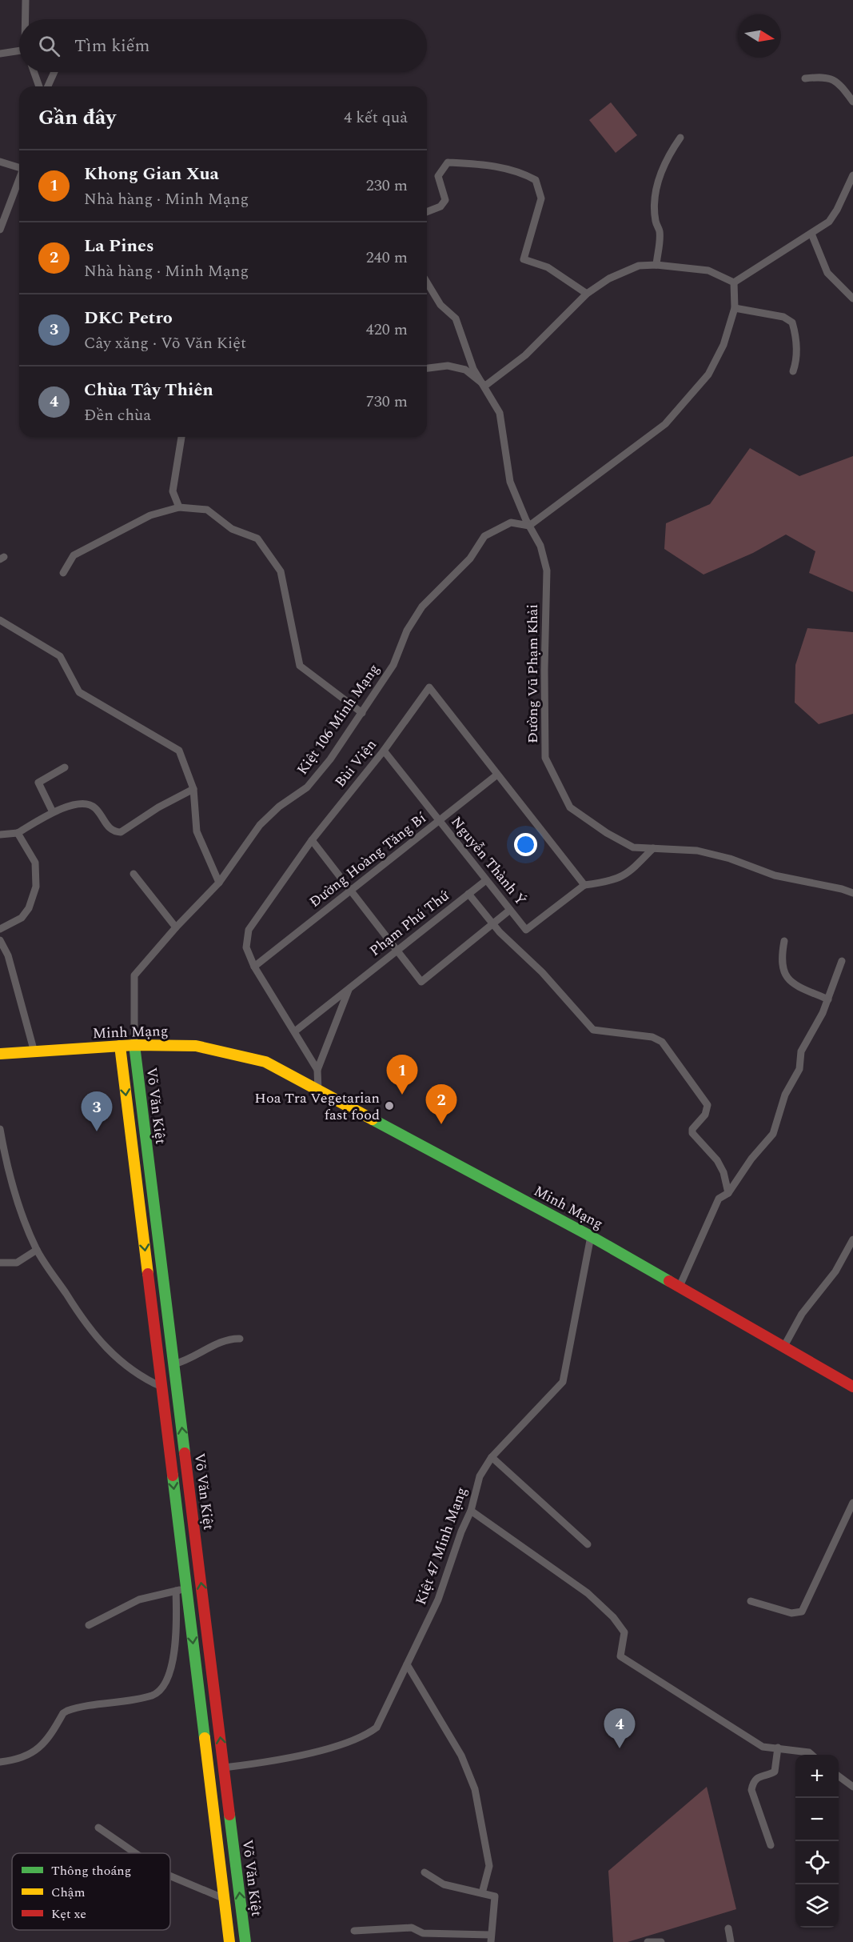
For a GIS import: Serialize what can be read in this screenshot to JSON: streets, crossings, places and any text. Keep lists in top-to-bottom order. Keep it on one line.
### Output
{"streets":{"main road":["Minh Mạng","Võ Văn Kiệt"],"street":["Đường Vũ Phạm Khải","Kiệt 106 Minh Mạng","Bùi Viện","Đường Hoàng Tăng Bí","Nguyễn Thành Ý","Phạm Phú Thứ","Kiệt 47 Minh Mạng"]},"crossings":[["Đường Vũ Phạm Khải","Kiệt 106 Minh Mạng"],["Kiệt 106 Minh Mạng","Minh Mạng"],["Kiệt 106 Minh Mạng","Võ Văn Kiệt"],["Bùi Viện","Đường Hoàng Tăng Bí"],["Bùi Viện","Nguyễn Thành Ý"],["Bùi Viện","Phạm Phú Thứ"],["Đường Hoàng Tăng Bí","Nguyễn Thành Ý"],["Nguyễn Thành Ý","Phạm Phú Thứ"],["Minh Mạng","Võ Văn Kiệt"],["Minh Mạng","Kiệt 47 Minh Mạng"],["Võ Văn Kiệt","Kiệt 47 Minh Mạng"]],"places":["Hoa Tra Vegetarian fast food"],"legend":["Thông thoáng","Chậm","Kẹt xe"],"north":"right","page":{"search":"Tìm kiếm","heading":["Gần đây","4 kết quả"],"list":[{"mark":"1","name":"Khong Gian Xua","note":"Nhà hàng · Minh Mạng","value":"230 m"},{"mark":"2","name":"La Pines","note":"Nhà hàng · Minh Mạng","value":"240 m"},{"mark":"3","name":"DKC Petro","note":"Cây xăng · Võ Văn Kiệt","value":"420 m"},{"mark":"4","name":"Chùa Tây Thiên","note":"Đền chùa","value":"730 m"}],"pins":["1","2","3","4"],"map_buttons":["+","−"]}}
